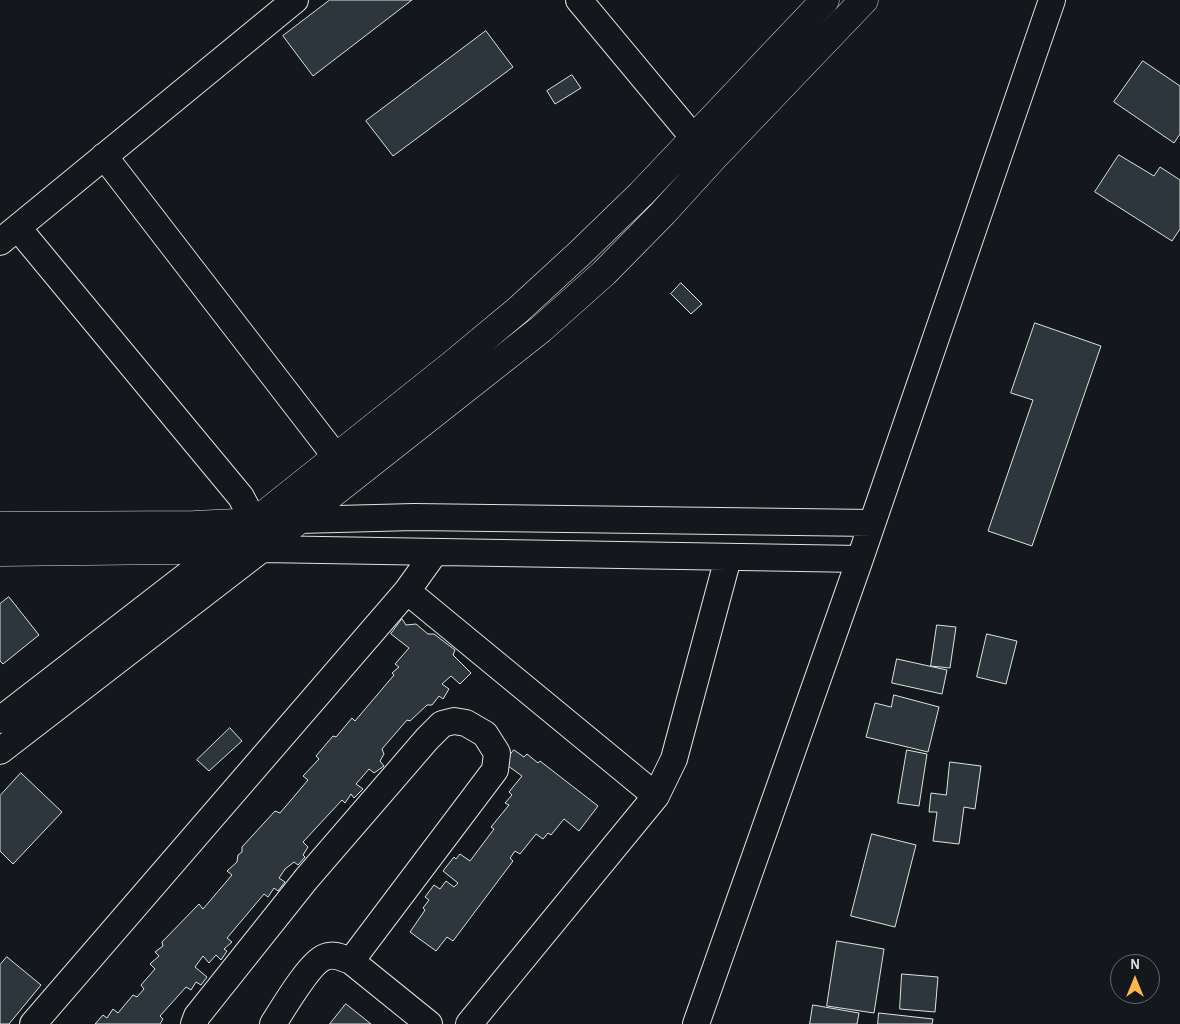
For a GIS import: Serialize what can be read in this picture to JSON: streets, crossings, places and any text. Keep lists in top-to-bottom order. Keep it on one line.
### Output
{"north":"top"}
